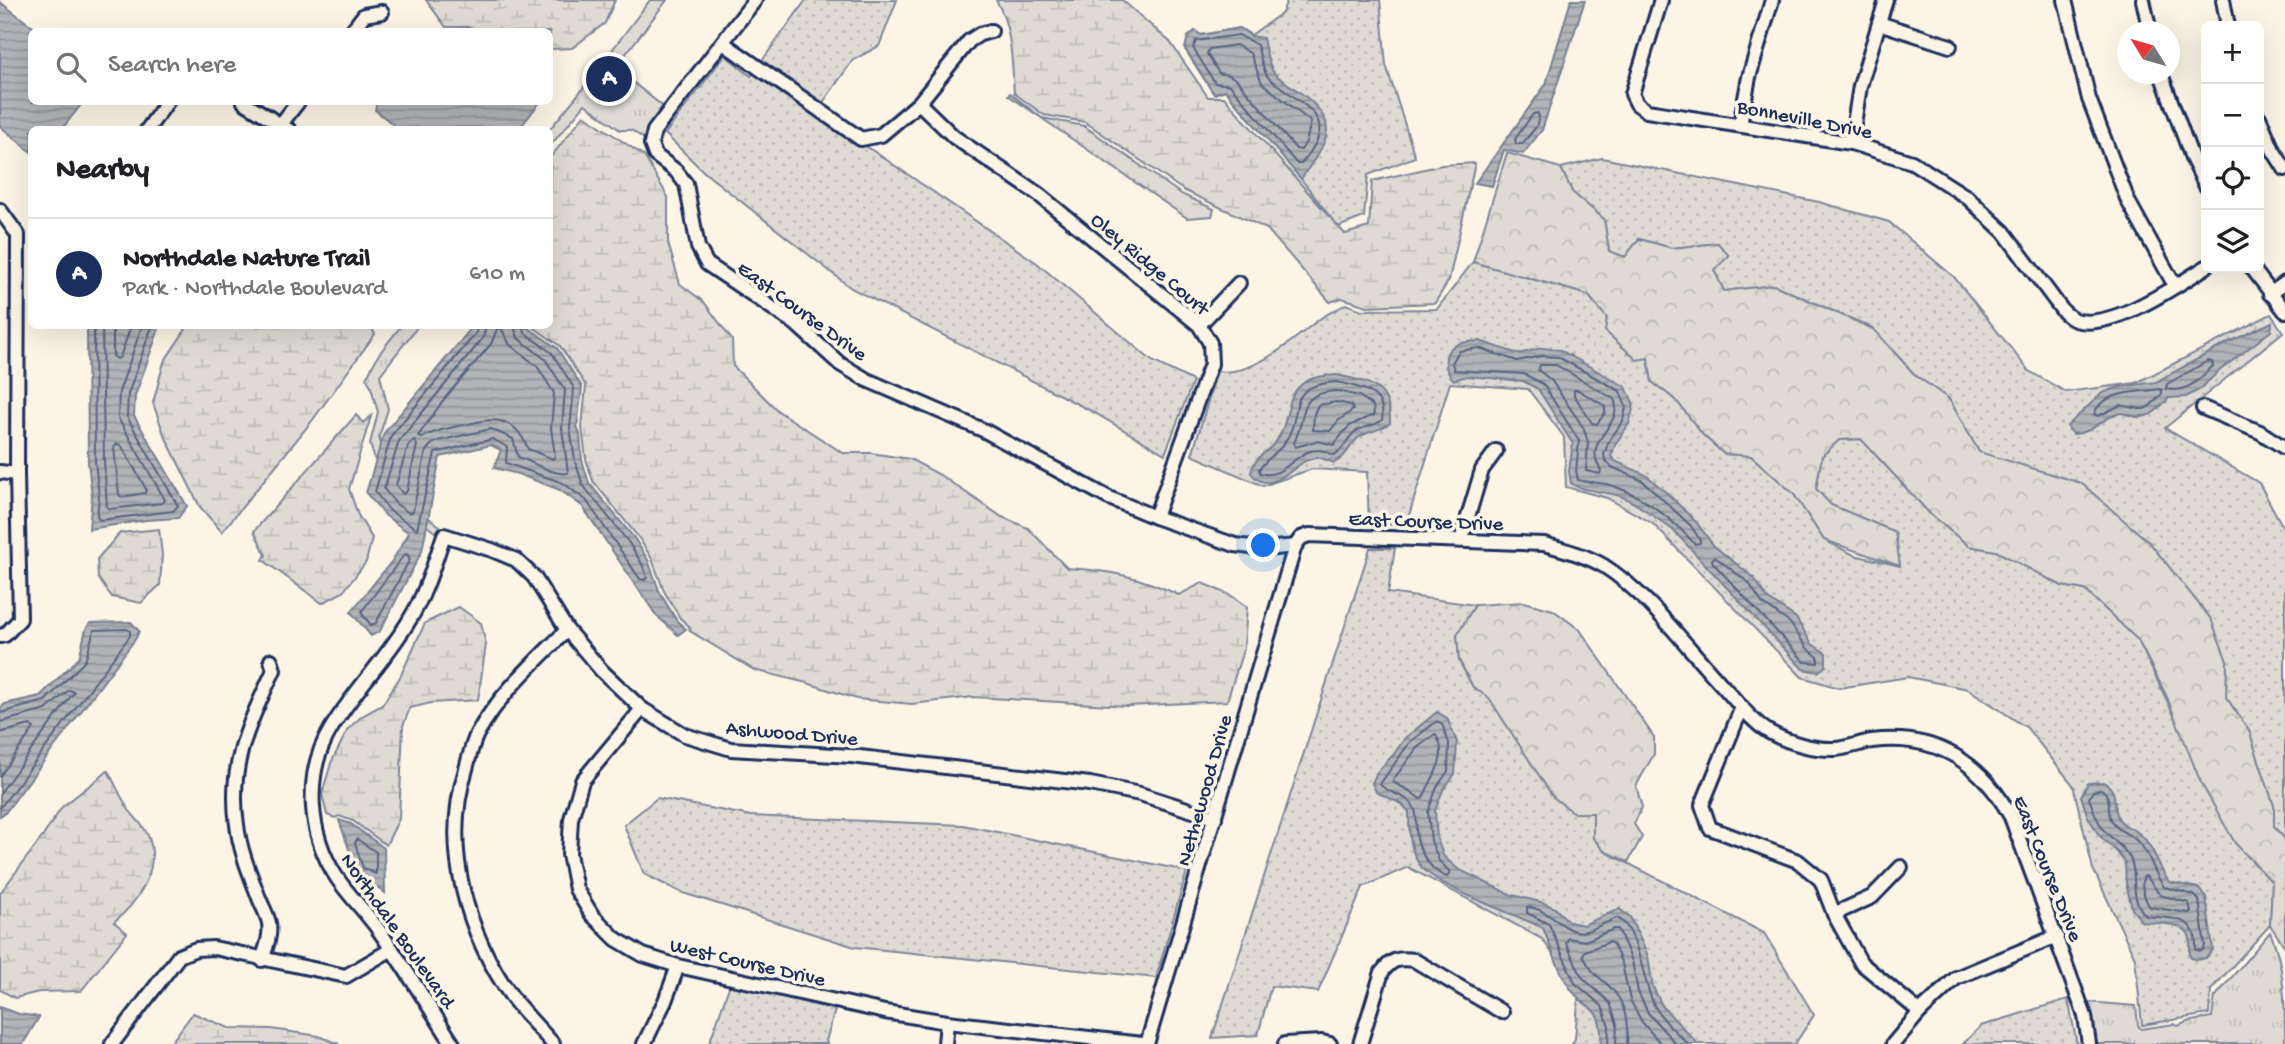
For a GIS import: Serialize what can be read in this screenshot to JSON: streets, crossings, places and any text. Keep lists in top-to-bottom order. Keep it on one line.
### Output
{"streets":{"street":["Bonneville Drive","Oley Ridge Court","East Course Drive","Ashwood Drive","Nethewood Drive","Northdale Boulevard","West Course Drive"]},"crossings":[["Oley Ridge Court","East Course Drive"],["East Course Drive","Nethewood Drive"],["Ashwood Drive","Nethewood Drive"],["Ashwood Drive","Northdale Boulevard"],["Ashwood Drive","West Course Drive"]],"north":"top left","page":{"map_buttons":["+","−"],"search":"Search here","pins":"A","heading":"Nearby","list":[{"mark":"A","name":"Northdale Nature Trail","note":"Park · Northdale Boulevard","value":"610 m"}]}}
